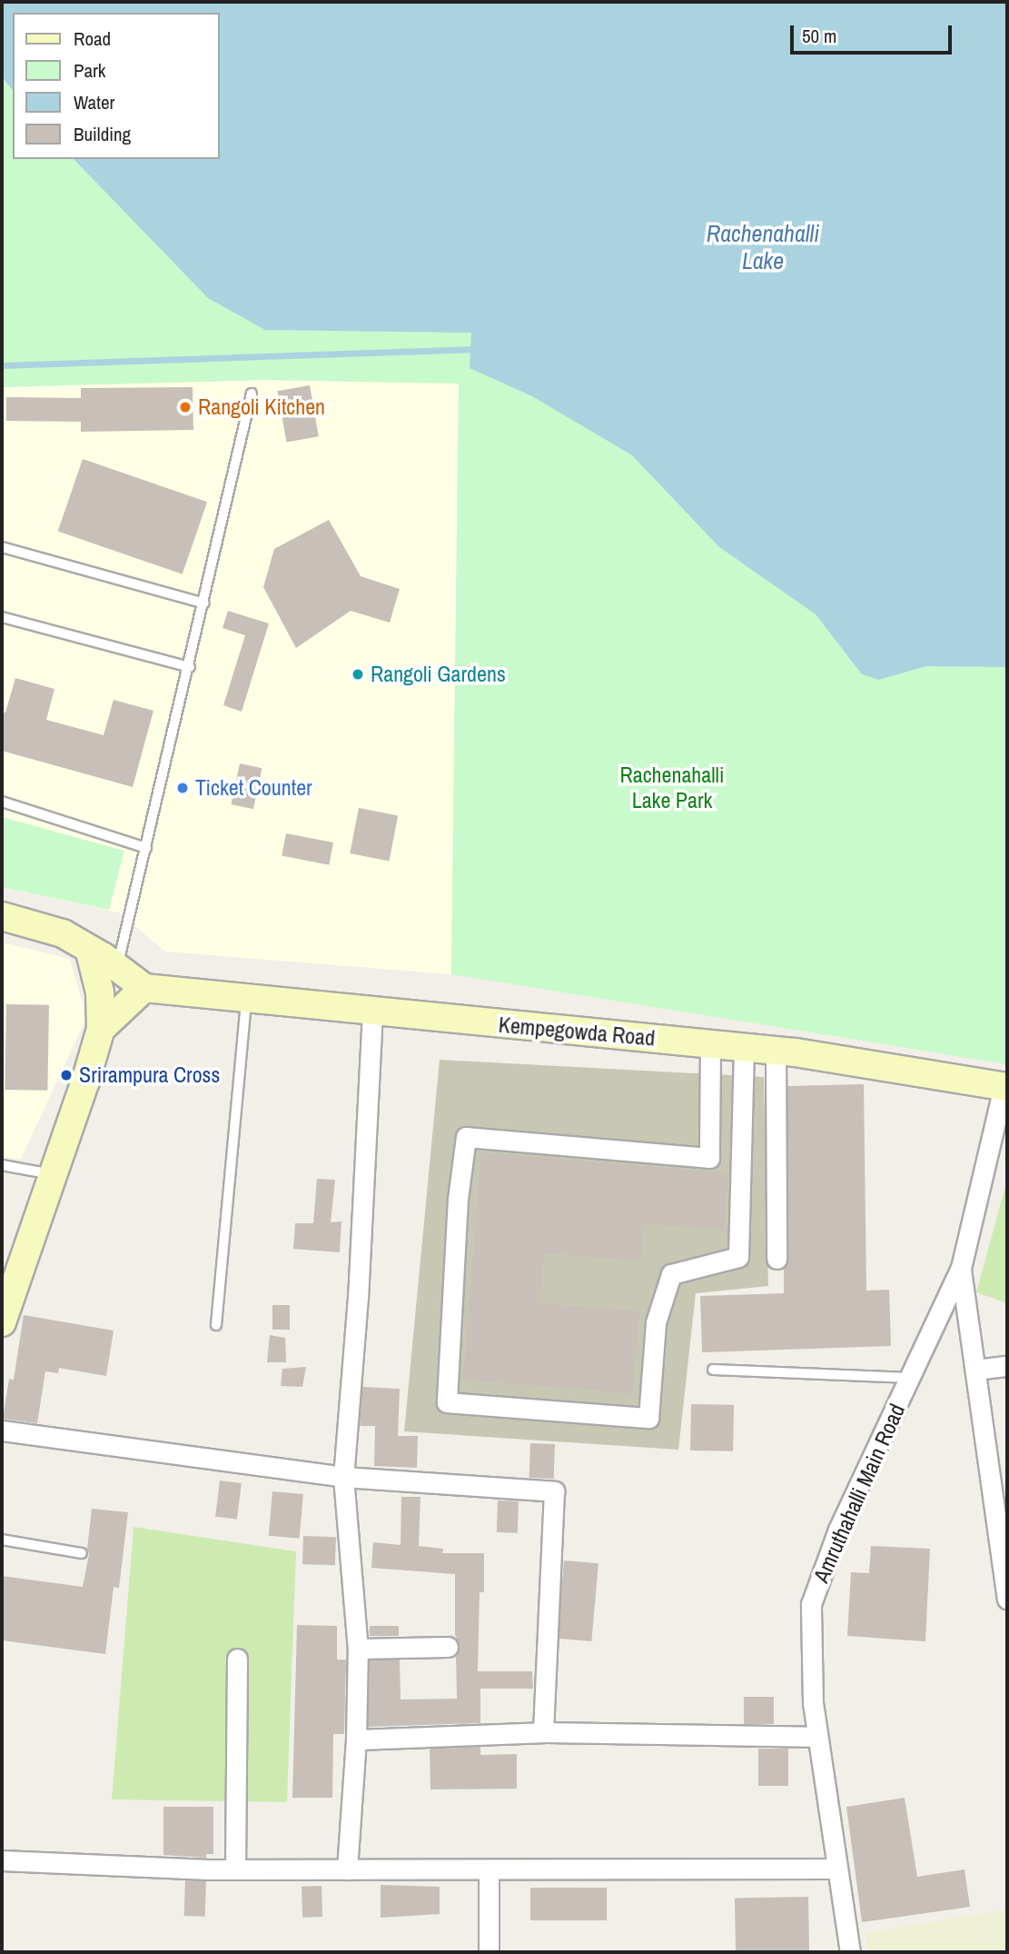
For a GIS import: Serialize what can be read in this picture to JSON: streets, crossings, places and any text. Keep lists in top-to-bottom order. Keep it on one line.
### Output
{"streets":{"street":["Kempegowda Road","Amruthahalli Main Road"]},"crossings":[["Kempegowda Road","Amruthahalli Main Road"]],"water":["Rachenahalli Lake"],"parks":["Rachenahalli Lake Park"],"places":["Rangoli Kitchen","Rangoli Gardens","Ticket Counter","Srirampura Cross"],"legend":["Road","Park","Water","Building"],"scale_bar":"50 m"}
